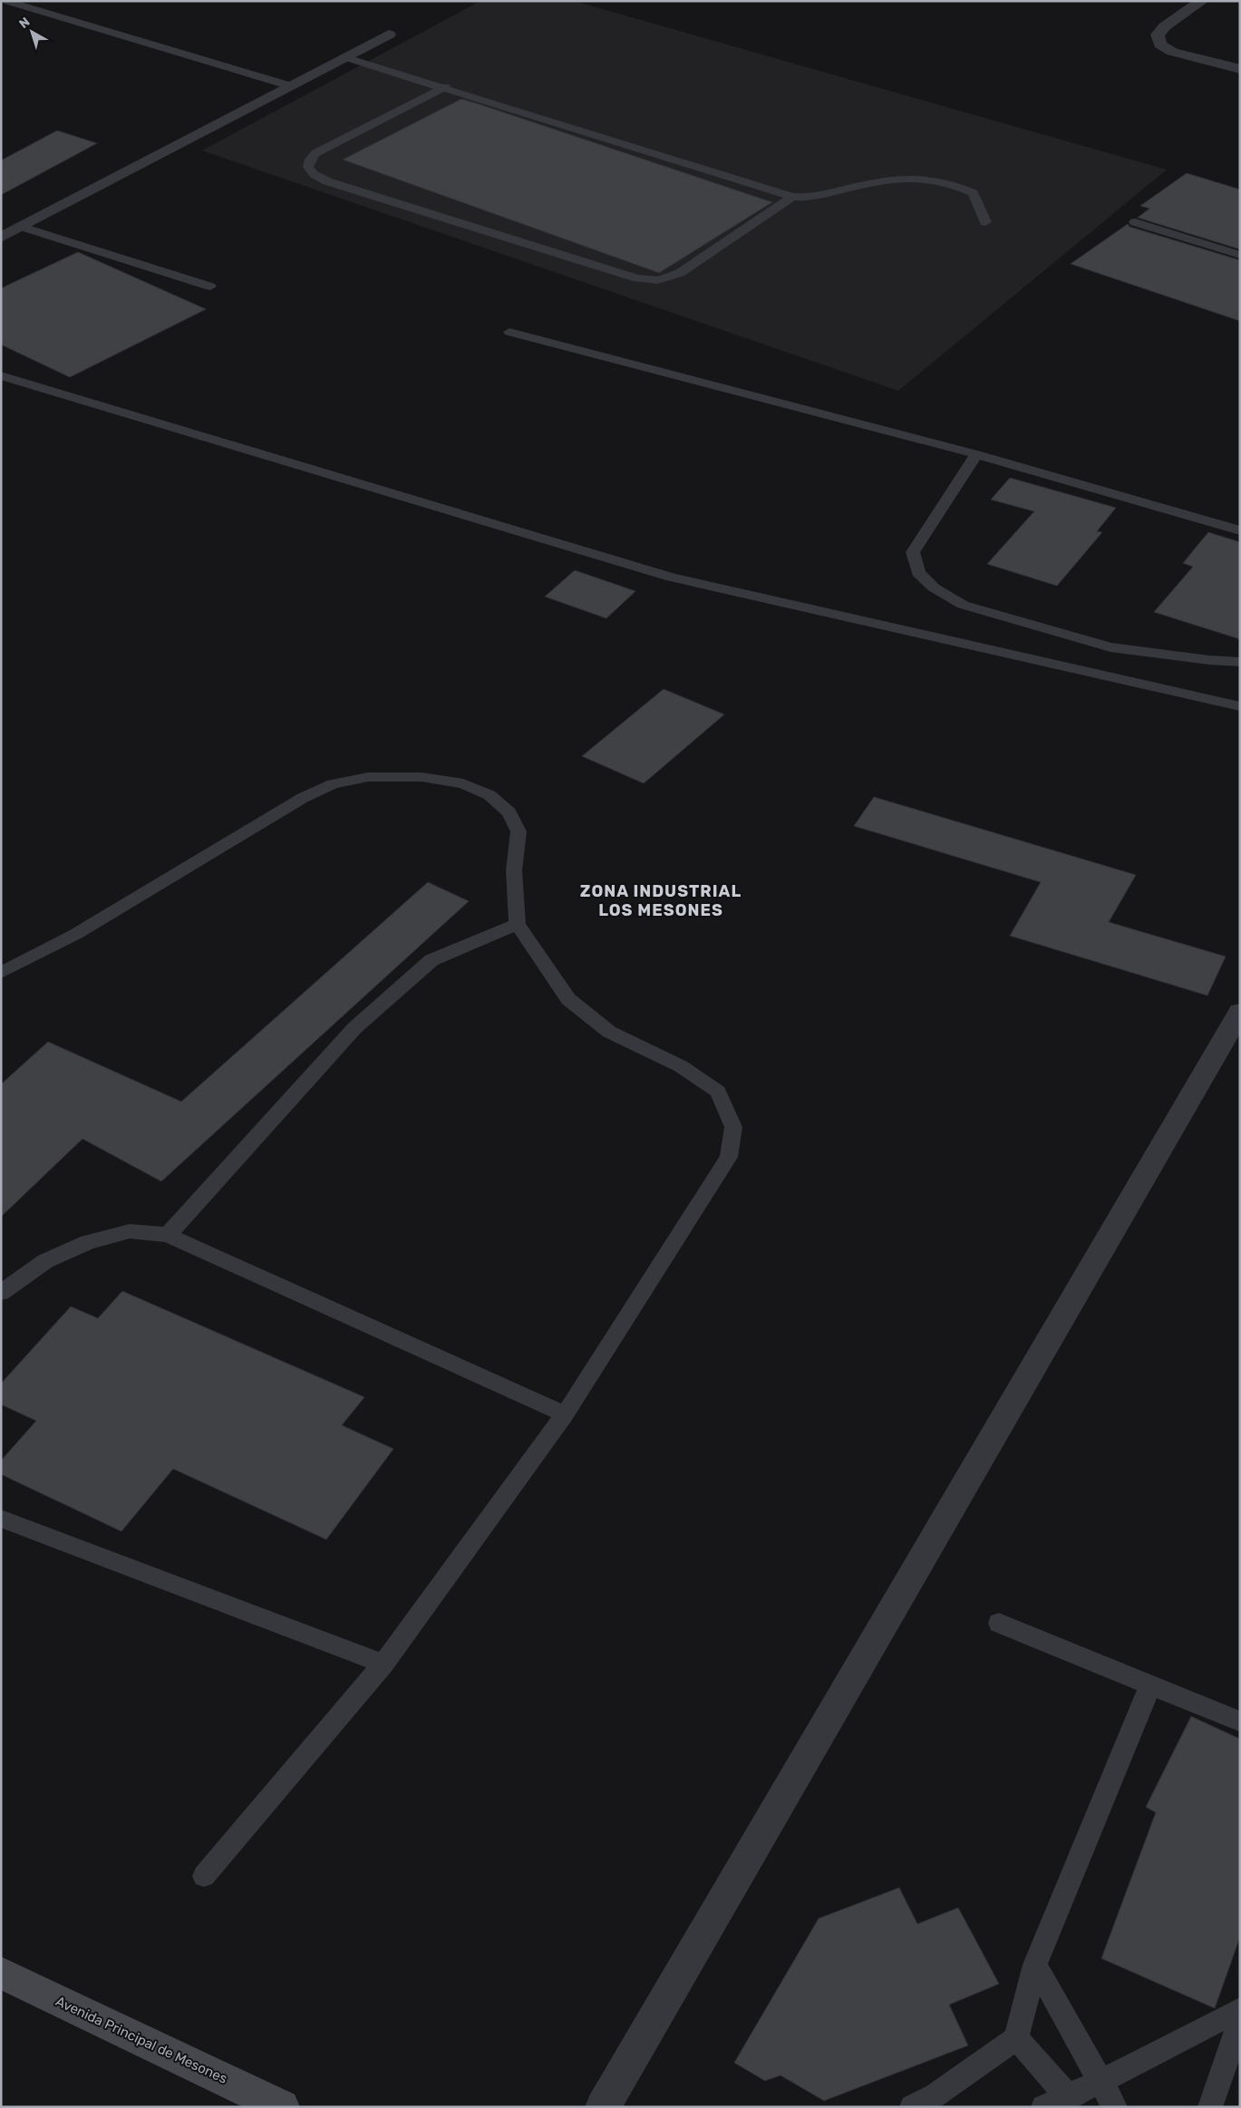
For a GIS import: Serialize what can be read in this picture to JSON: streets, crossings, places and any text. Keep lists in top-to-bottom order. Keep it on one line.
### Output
{"streets":{"street":["Avenida Principal de Mesones"]},"districts":["ZONA INDUSTRIAL LOS MESONES"],"north":"top left"}
